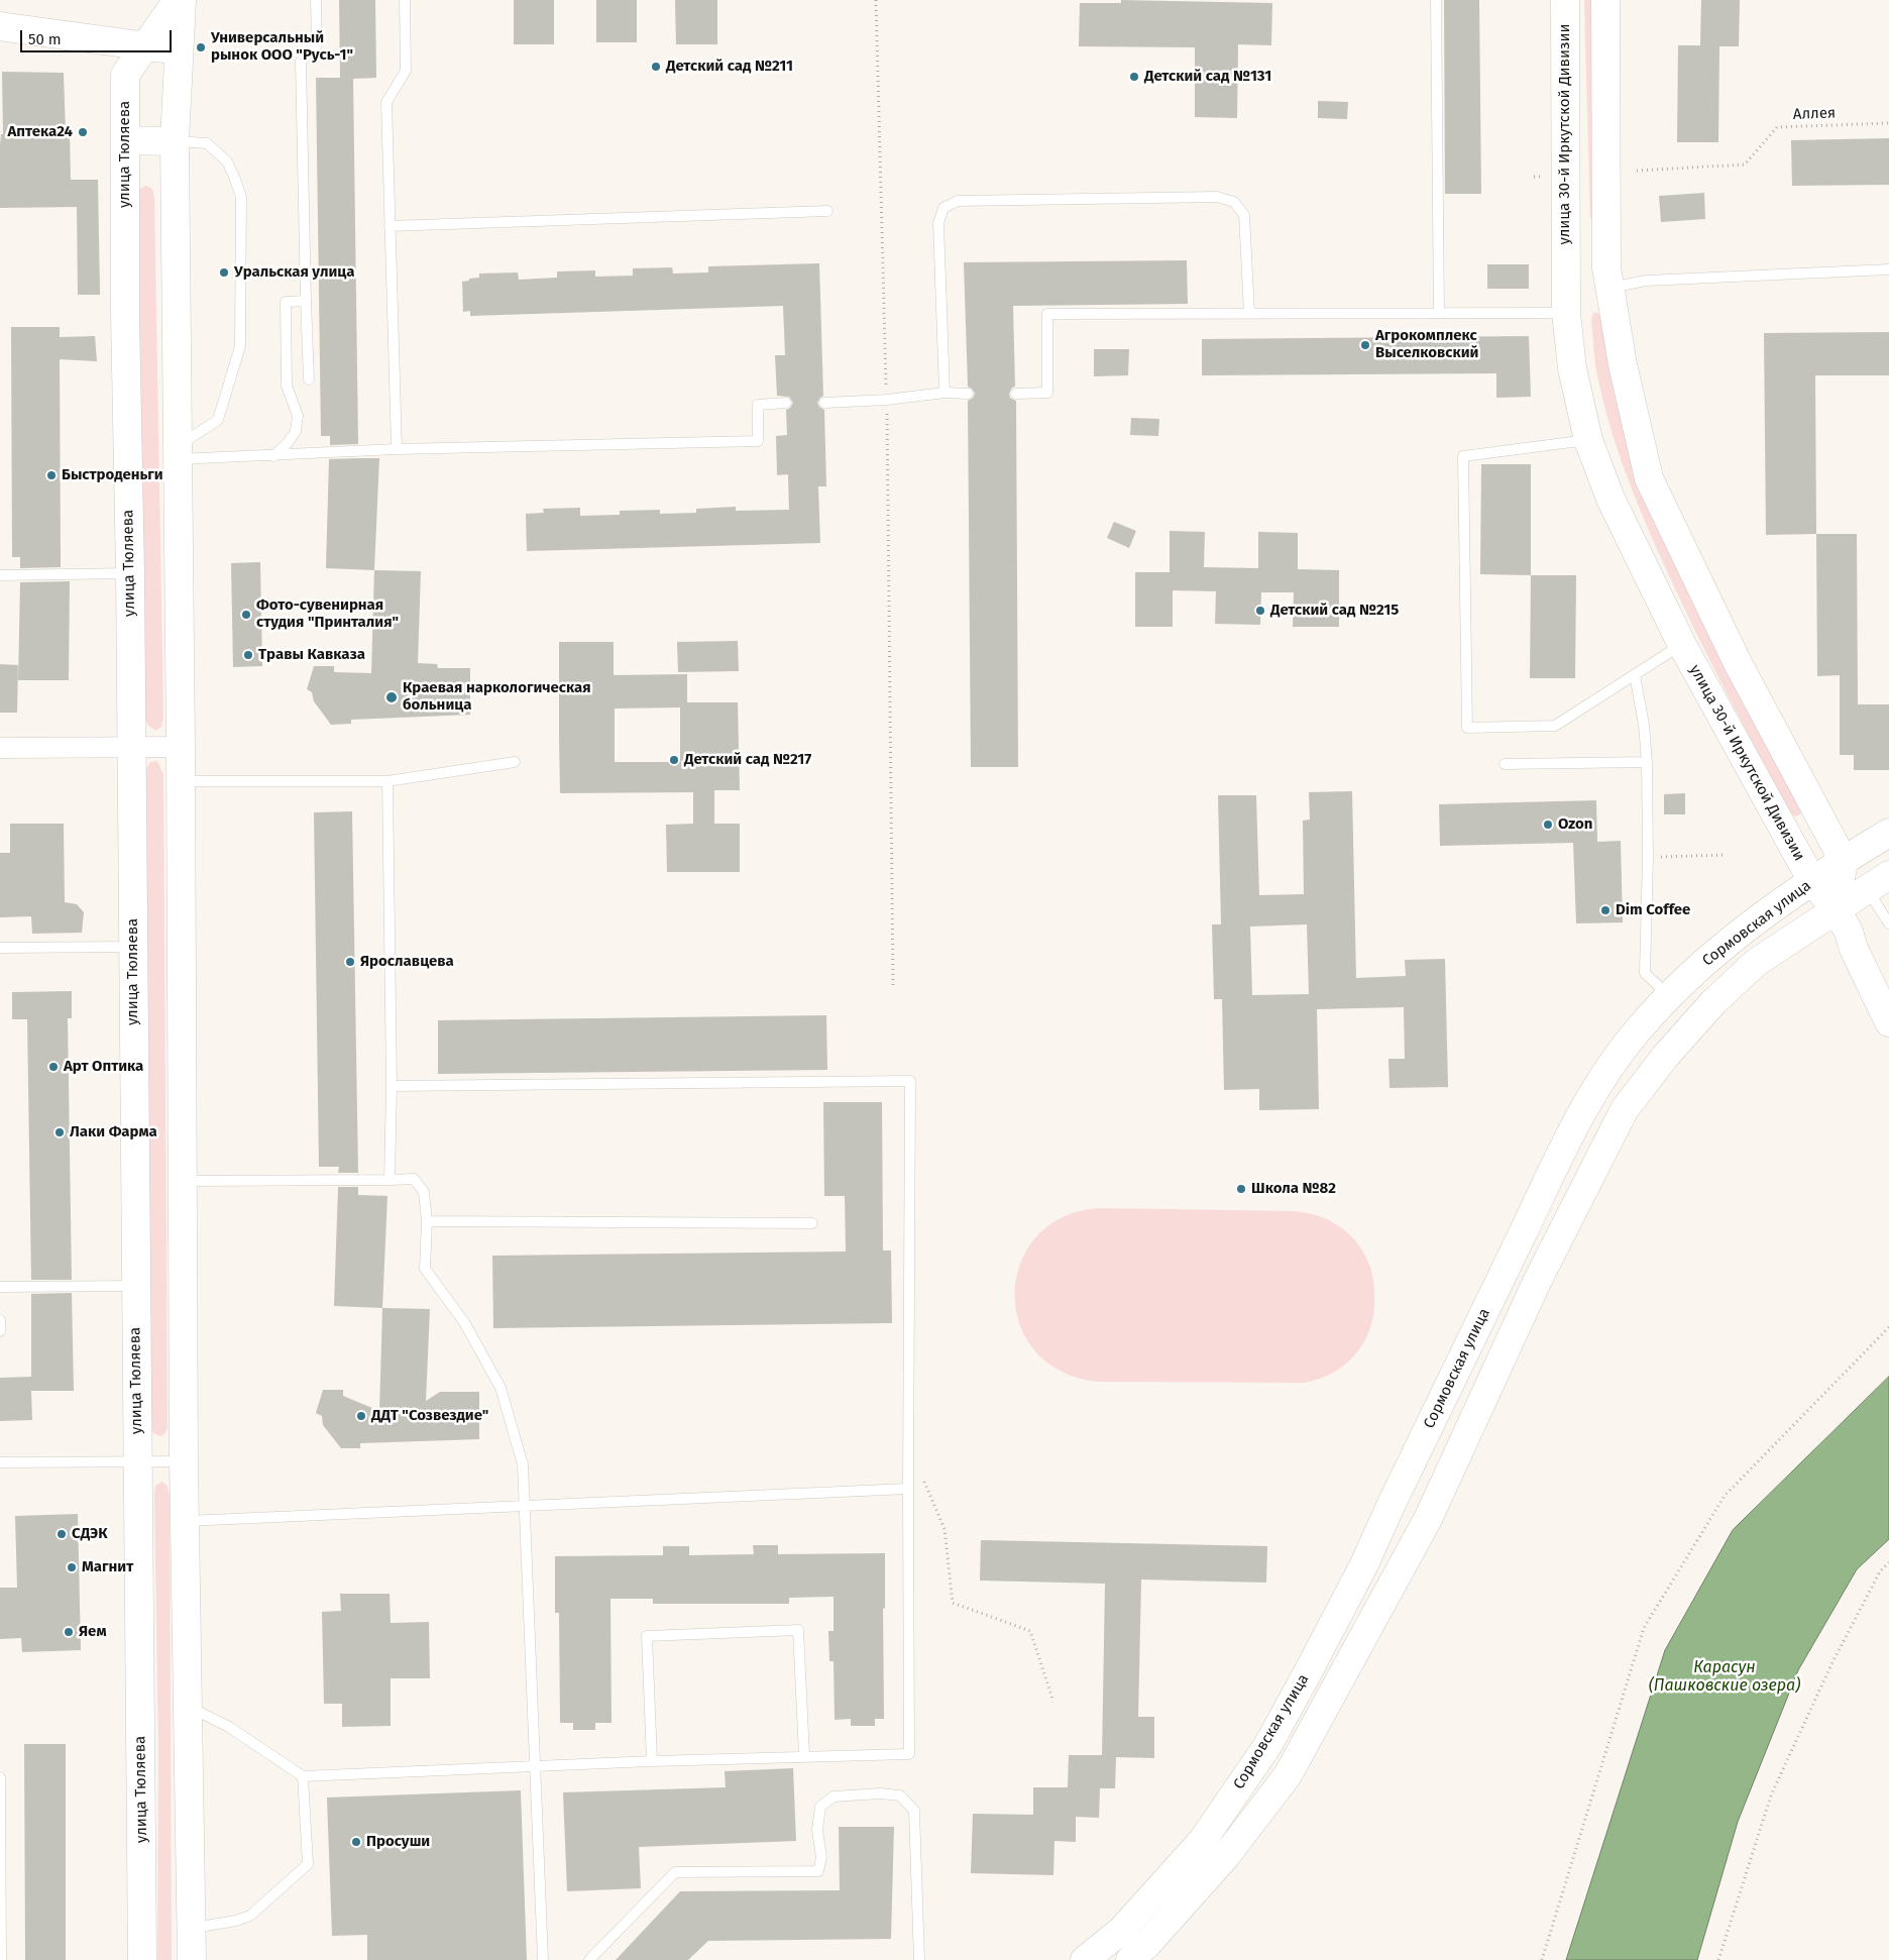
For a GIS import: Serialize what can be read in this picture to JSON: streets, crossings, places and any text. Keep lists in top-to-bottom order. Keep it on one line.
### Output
{"streets":{"main road":["улица 30-й Иркутской Дивизии","улица Тюляева","Сормовская улица"],"path":["Аллея"]},"crossings":[["улица 30-й Иркутской Дивизии","Сормовская улица"]],"water":["Карасун (Пашковские озера)"],"places":["Универсальный рынок ООО \"Русь-1\"","Детский сад №211","Детский сад №131","Аптека24","Уральская улица","Агрокомплекс Выселковский","Быстроденьги","Детский сад №215","Фото-сувенирная студия \"Принталия\"","Травы Кавказа","Краевая наркологическая больница","Детский сад №217","Ozon","Dim Coffee","Ярославцева","Арт Оптика","Лаки Фарма","Школа №82","ДДТ \"Созвездие\"","СДЭК","Магнит","Яем","Просуши"],"scale_bar":"50 m"}
